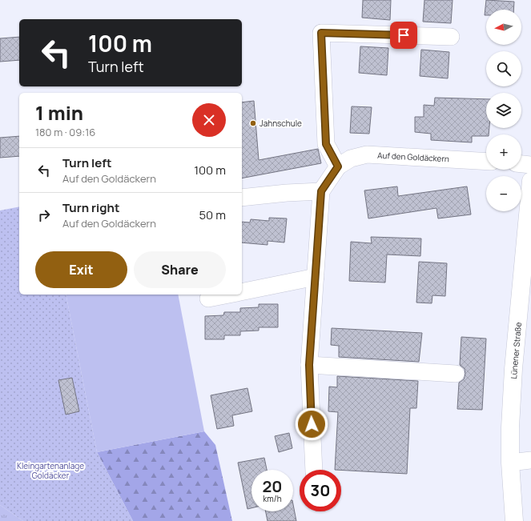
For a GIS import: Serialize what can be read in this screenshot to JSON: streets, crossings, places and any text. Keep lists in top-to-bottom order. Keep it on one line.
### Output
{"streets":{"main road":["Lünener Straße"],"street":["Auf den Goldäckern"]},"parks":["Kleingartenanlage Goldäcker"],"places":["Jahnschule"],"north":"left","page":{"map_buttons":["+","−"],"turn":["100 m","Turn left"],"heading":["1 min","180 m · 09:16"],"list":[{"name":"Turn left","note":"Auf den Goldäckern","value":"100 m"},{"name":"Turn right","note":"Auf den Goldäckern","value":"50 m"}],"buttons":["Exit","Share"],"speed":"20 km/h","limit":"30"}}
